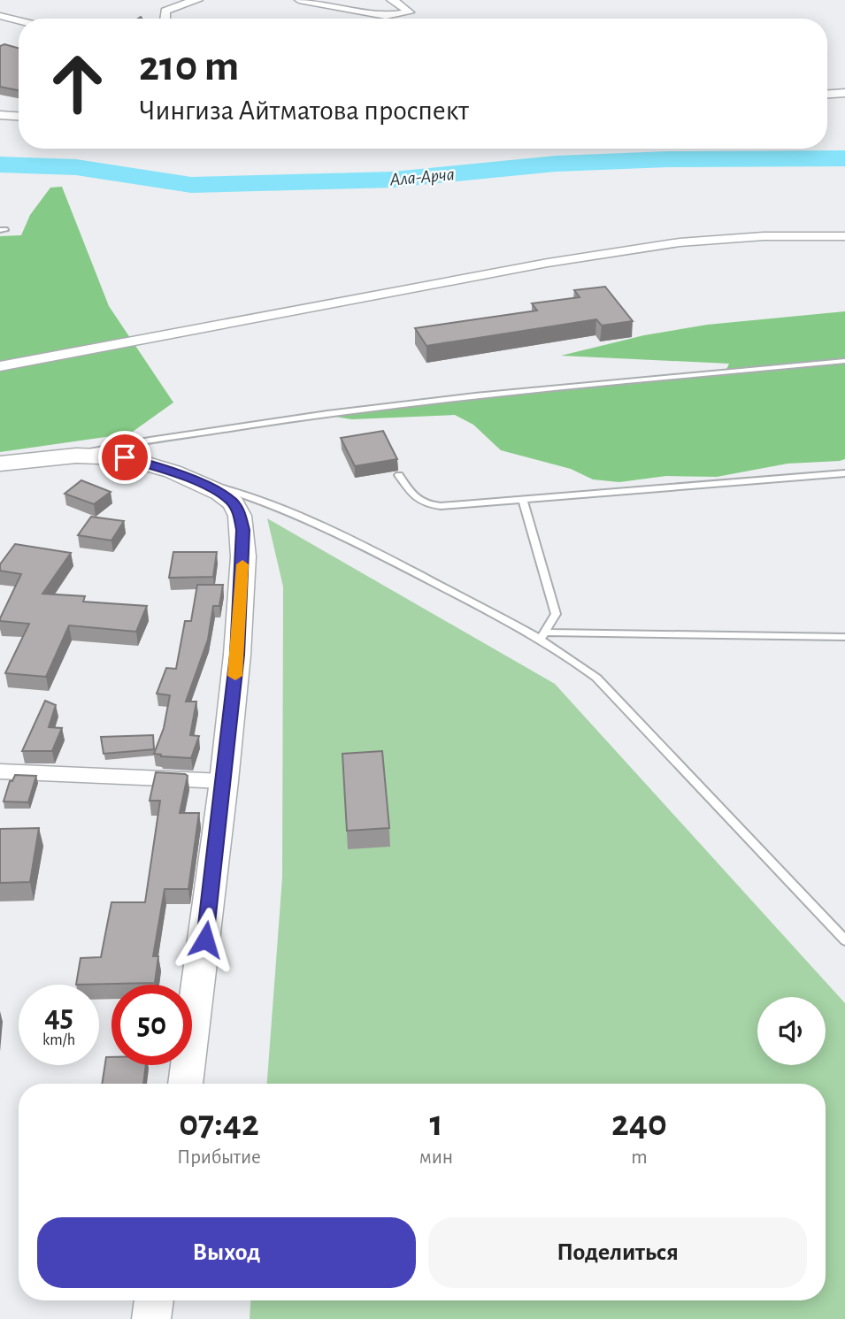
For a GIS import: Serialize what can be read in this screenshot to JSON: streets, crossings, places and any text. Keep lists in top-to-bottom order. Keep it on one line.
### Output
{"water":["Ала-Арча"],"page":{"turn":["210 m","Чингиза Айтматова проспект"],"speed":"45 km/h","limit":"50","eta":["07:42","Прибытие","1","мин","240","m"],"buttons":["Выход","Поделиться"]}}
